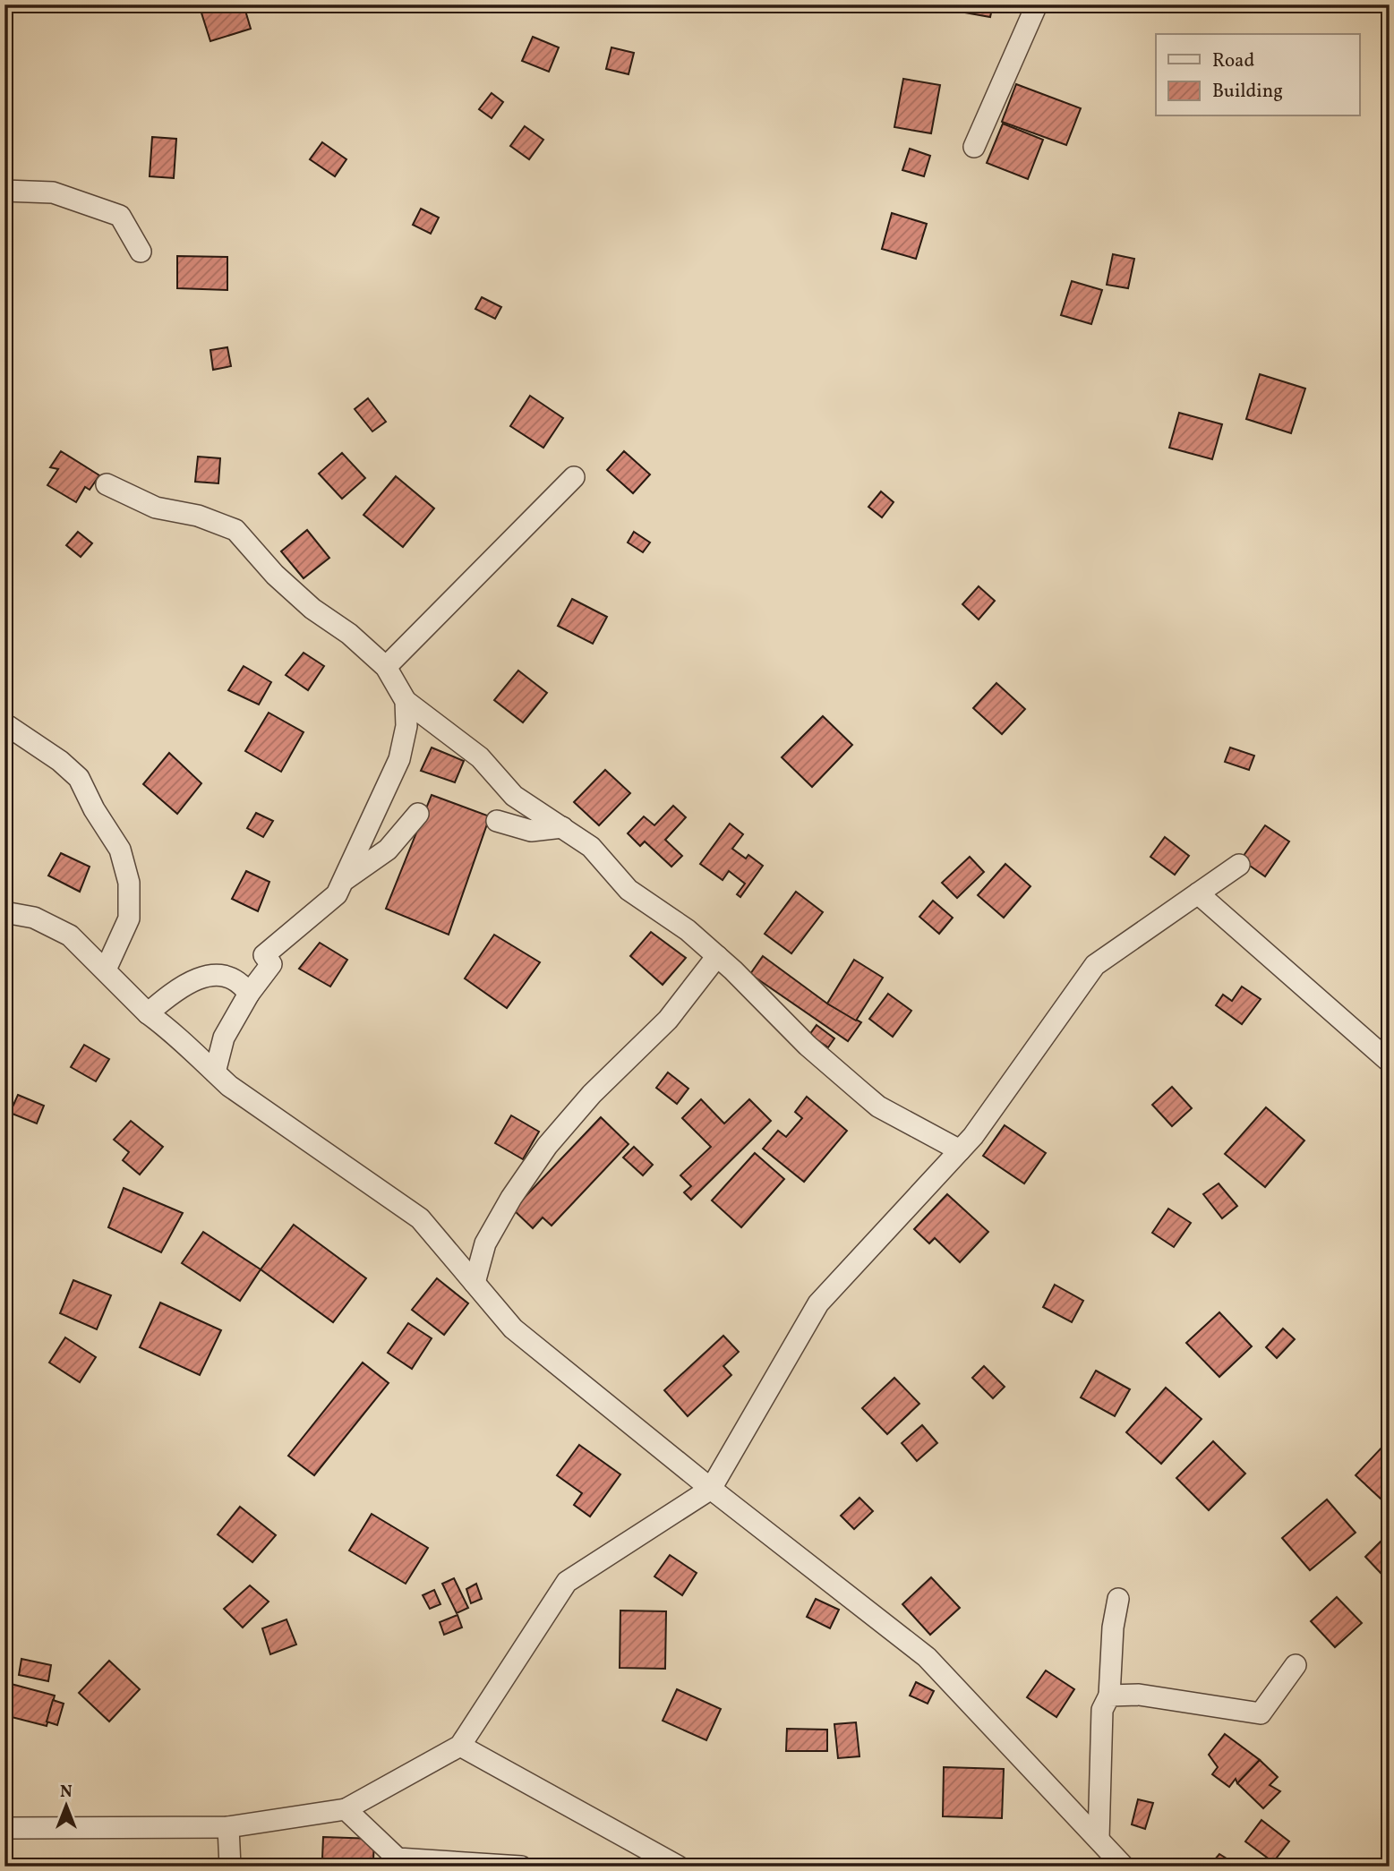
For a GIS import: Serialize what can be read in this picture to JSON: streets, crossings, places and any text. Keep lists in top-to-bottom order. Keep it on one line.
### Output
{"legend":["Road","Building"],"north":"top"}
